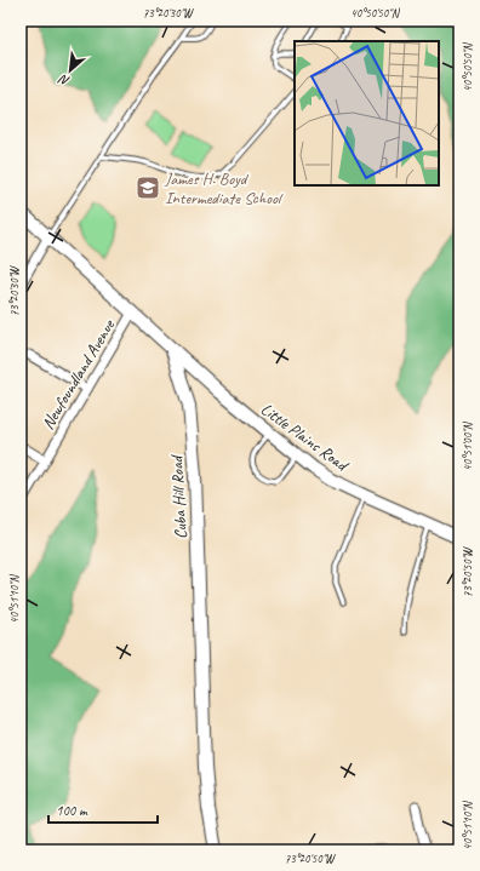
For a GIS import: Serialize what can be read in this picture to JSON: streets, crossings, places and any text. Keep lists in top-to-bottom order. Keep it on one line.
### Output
{"streets":{"main road":["Little Plains Road","Cuba Hill Road"],"street":["Newfoundland Avenue"]},"crossings":[["Little Plains Road","Cuba Hill Road"]],"places":{"school or university":["James H. Boyd Intermediate School"]},"scale_bar":"100 m","north":"bottom left","coordinates":["73°20'30\"W","40°50'50\"N","40°51'00\"N","73°20'50\"W","40°51'10\"N"]}
